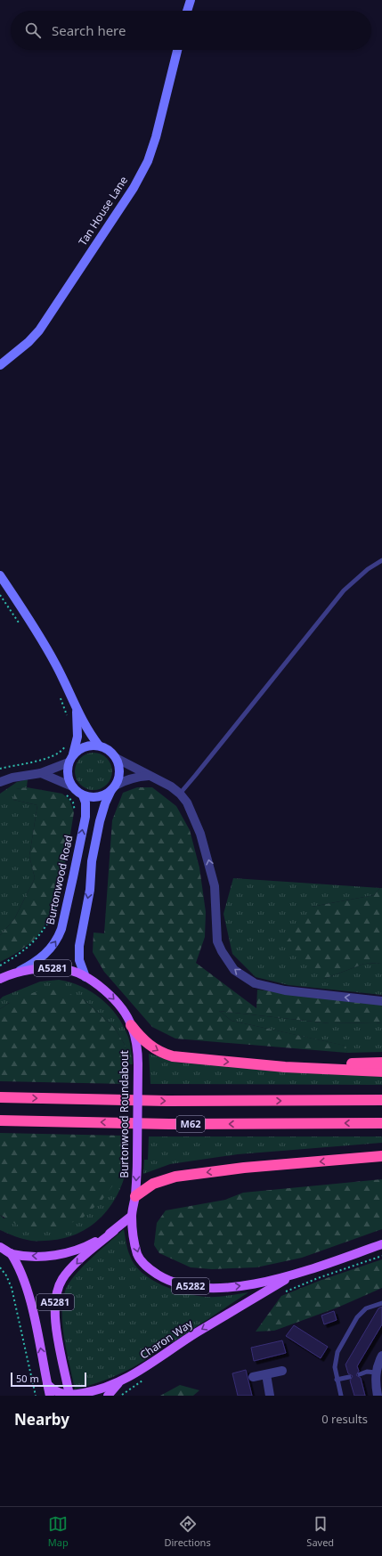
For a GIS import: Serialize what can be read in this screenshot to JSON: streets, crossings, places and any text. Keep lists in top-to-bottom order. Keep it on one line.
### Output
{"streets":{"highway":["M62"],"main road":["A5281","Burtonwood Roundabout","A5282","Charon Way"],"street":["Tan House Lane","Burtonwood Road"]},"crossings":[["Burtonwood Road","Burtonwood Roundabout"],["A5281","Burtonwood Roundabout"],["A5281","Charon Way"],["Burtonwood Roundabout","Charon Way"],["A5282","Charon Way"]],"one_way":["Burtonwood Roundabout"],"scale_bar":"50 m","page":{"search":"Search here","scale":"50 m","heading":["Nearby","0 results"],"nav":["Map","Directions","Saved"]}}
